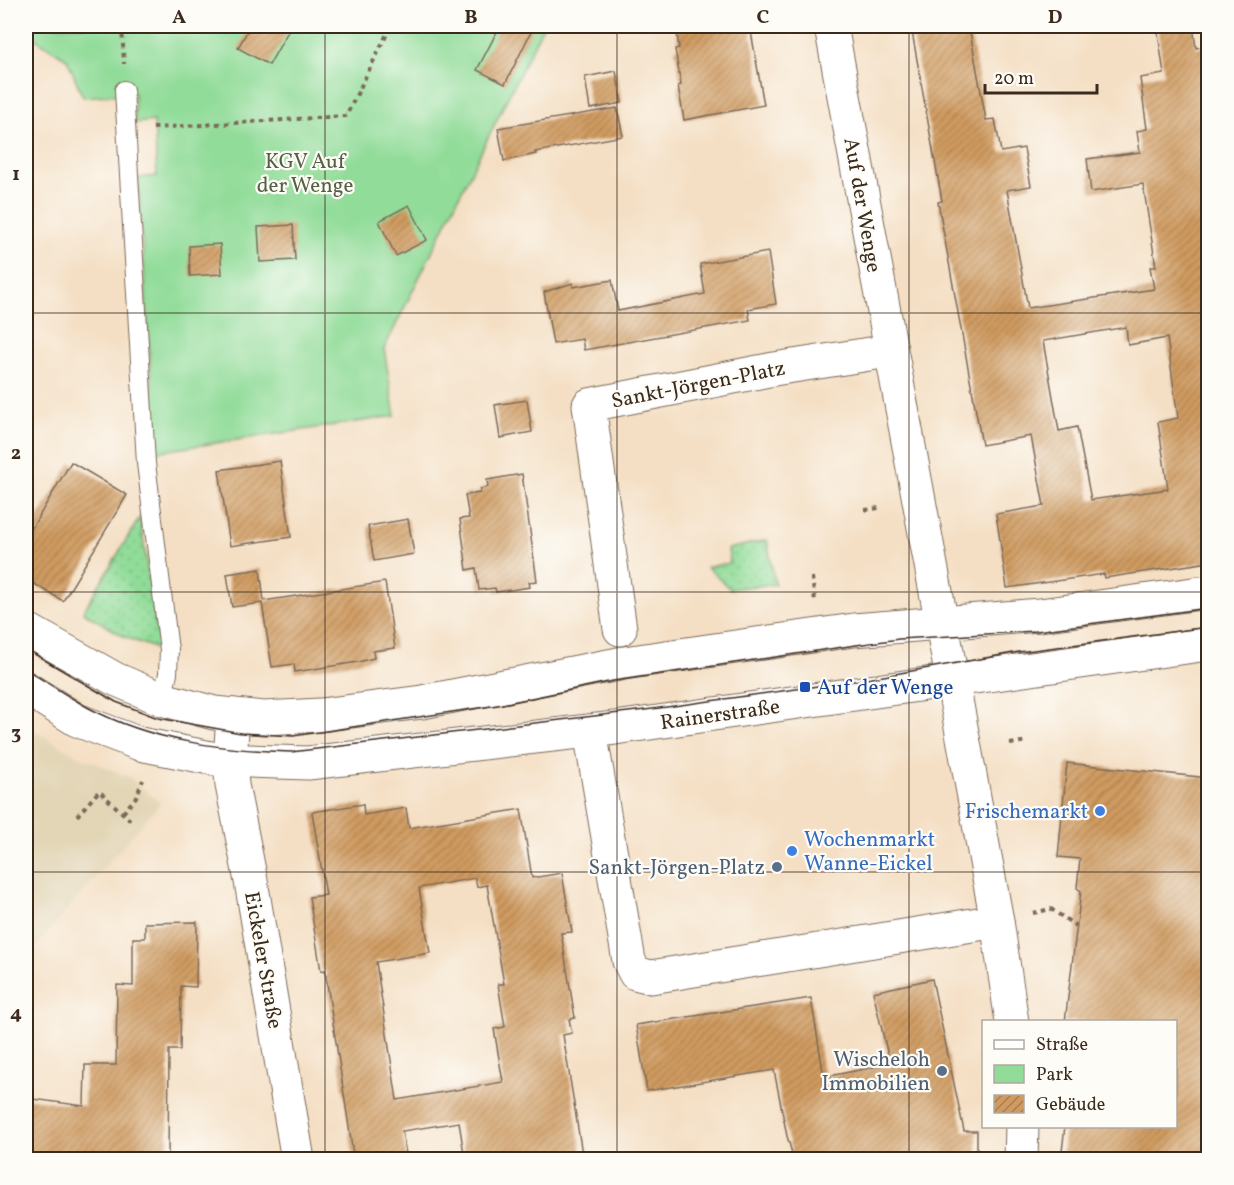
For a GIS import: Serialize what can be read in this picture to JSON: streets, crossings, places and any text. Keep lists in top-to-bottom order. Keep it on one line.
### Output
{"streets":{"street":["Auf der Wenge","Sankt-Jörgen-Platz","Rainerstraße","Eickeler Straße"]},"crossings":[["Auf der Wenge","Sankt-Jörgen-Platz"],["Auf der Wenge","Rainerstraße"],["Rainerstraße","Eickeler Straße"]],"parks":["KGV Auf der Wenge"],"places":{"transit":["Auf der Wenge"],"other":["Frischemarkt","Wochenmarkt Wanne-Eickel","Sankt-Jörgen-Platz","Wischeloh Immobilien"]},"legend":["Straße","Park","Gebäude"],"scale_bar":"20 m","grid":{"columns":["A","B","C","D"],"rows":["1","2","3","4"]}}
